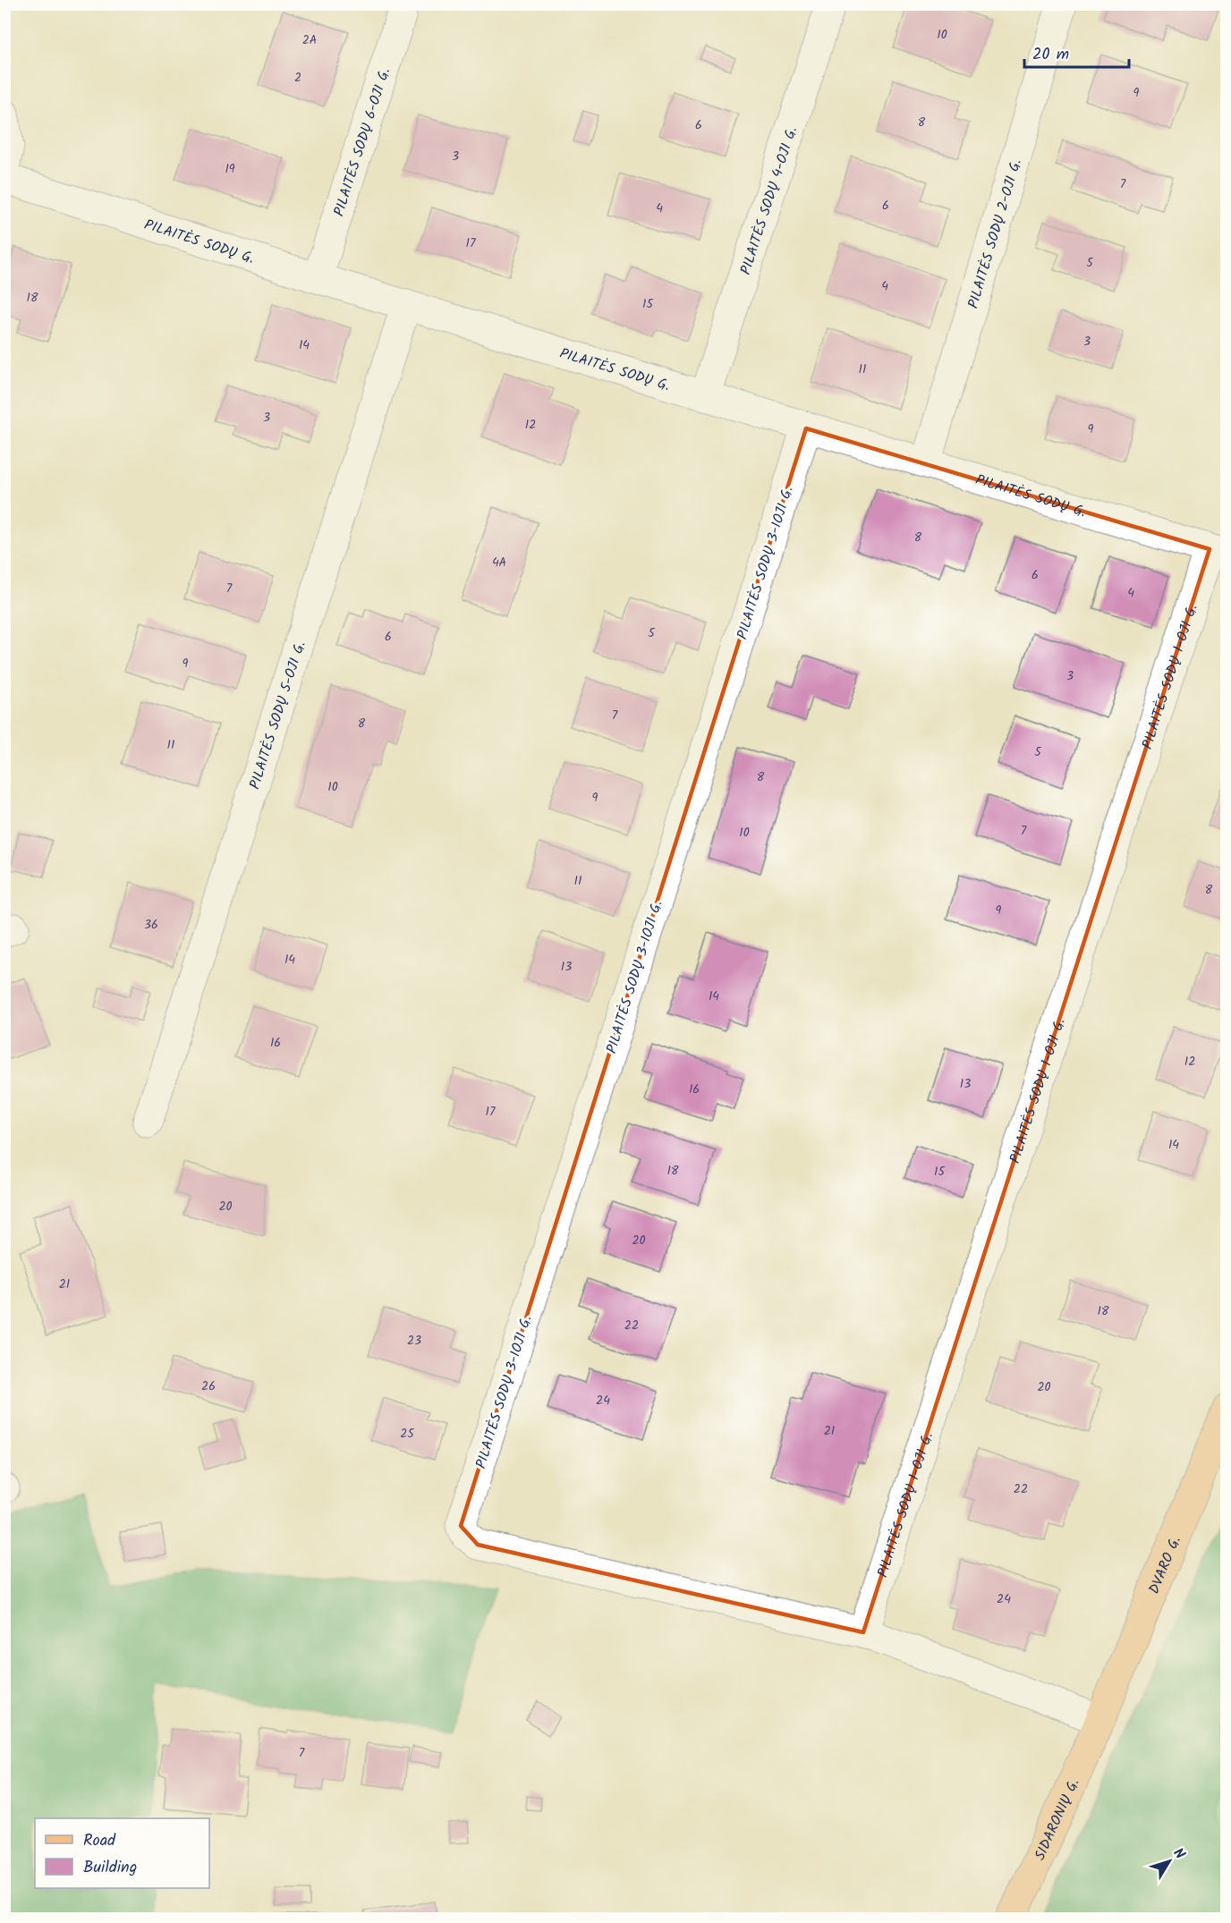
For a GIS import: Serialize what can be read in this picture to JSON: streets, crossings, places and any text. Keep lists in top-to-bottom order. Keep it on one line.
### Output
{"streets":{"main road":["DVARO G.","SIDARONIŲ G."],"street":["PILAITĖS SODŲ 6-OJI G.","PILAITĖS SODŲ 4-OJI G.","PILAITĖS SODŲ 2-OJI G.","PILAITĖS SODŲ G.","PILAITĖS SODŲ 3-IOJI G.","PILAITĖS SODŲ 1-OJI G.","PILAITĖS SODŲ 5-OJI G."]},"crossings":[["PILAITĖS SODŲ 6-OJI G.","PILAITĖS SODŲ G."],["PILAITĖS SODŲ 4-OJI G.","PILAITĖS SODŲ G."],["PILAITĖS SODŲ 2-OJI G.","PILAITĖS SODŲ G."],["PILAITĖS SODŲ G.","PILAITĖS SODŲ 3-IOJI G."],["PILAITĖS SODŲ G.","PILAITĖS SODŲ 1-OJI G."],["PILAITĖS SODŲ G.","PILAITĖS SODŲ 5-OJI G."],["PILAITĖS SODŲ 3-IOJI G.","PILAITĖS SODŲ 1-OJI G."],["DVARO G.","SIDARONIŲ G."]],"house_numbers":["10","2A","2","9","8","6","3","19","7","6","4","17","5","4","18","15","3","14","11","3","12","9","8","4A","6","7","4","5","6","9","3","7","8","11","5","8","10","9","7","10","11","8","9","36","14","13","14","16","12","13","16","17","14","18","15","20","20","21","18","22","23","26","20","24","21","25","22","24","7"],"legend":["Road","Building"],"scale_bar":"20 m","north":"top right"}
